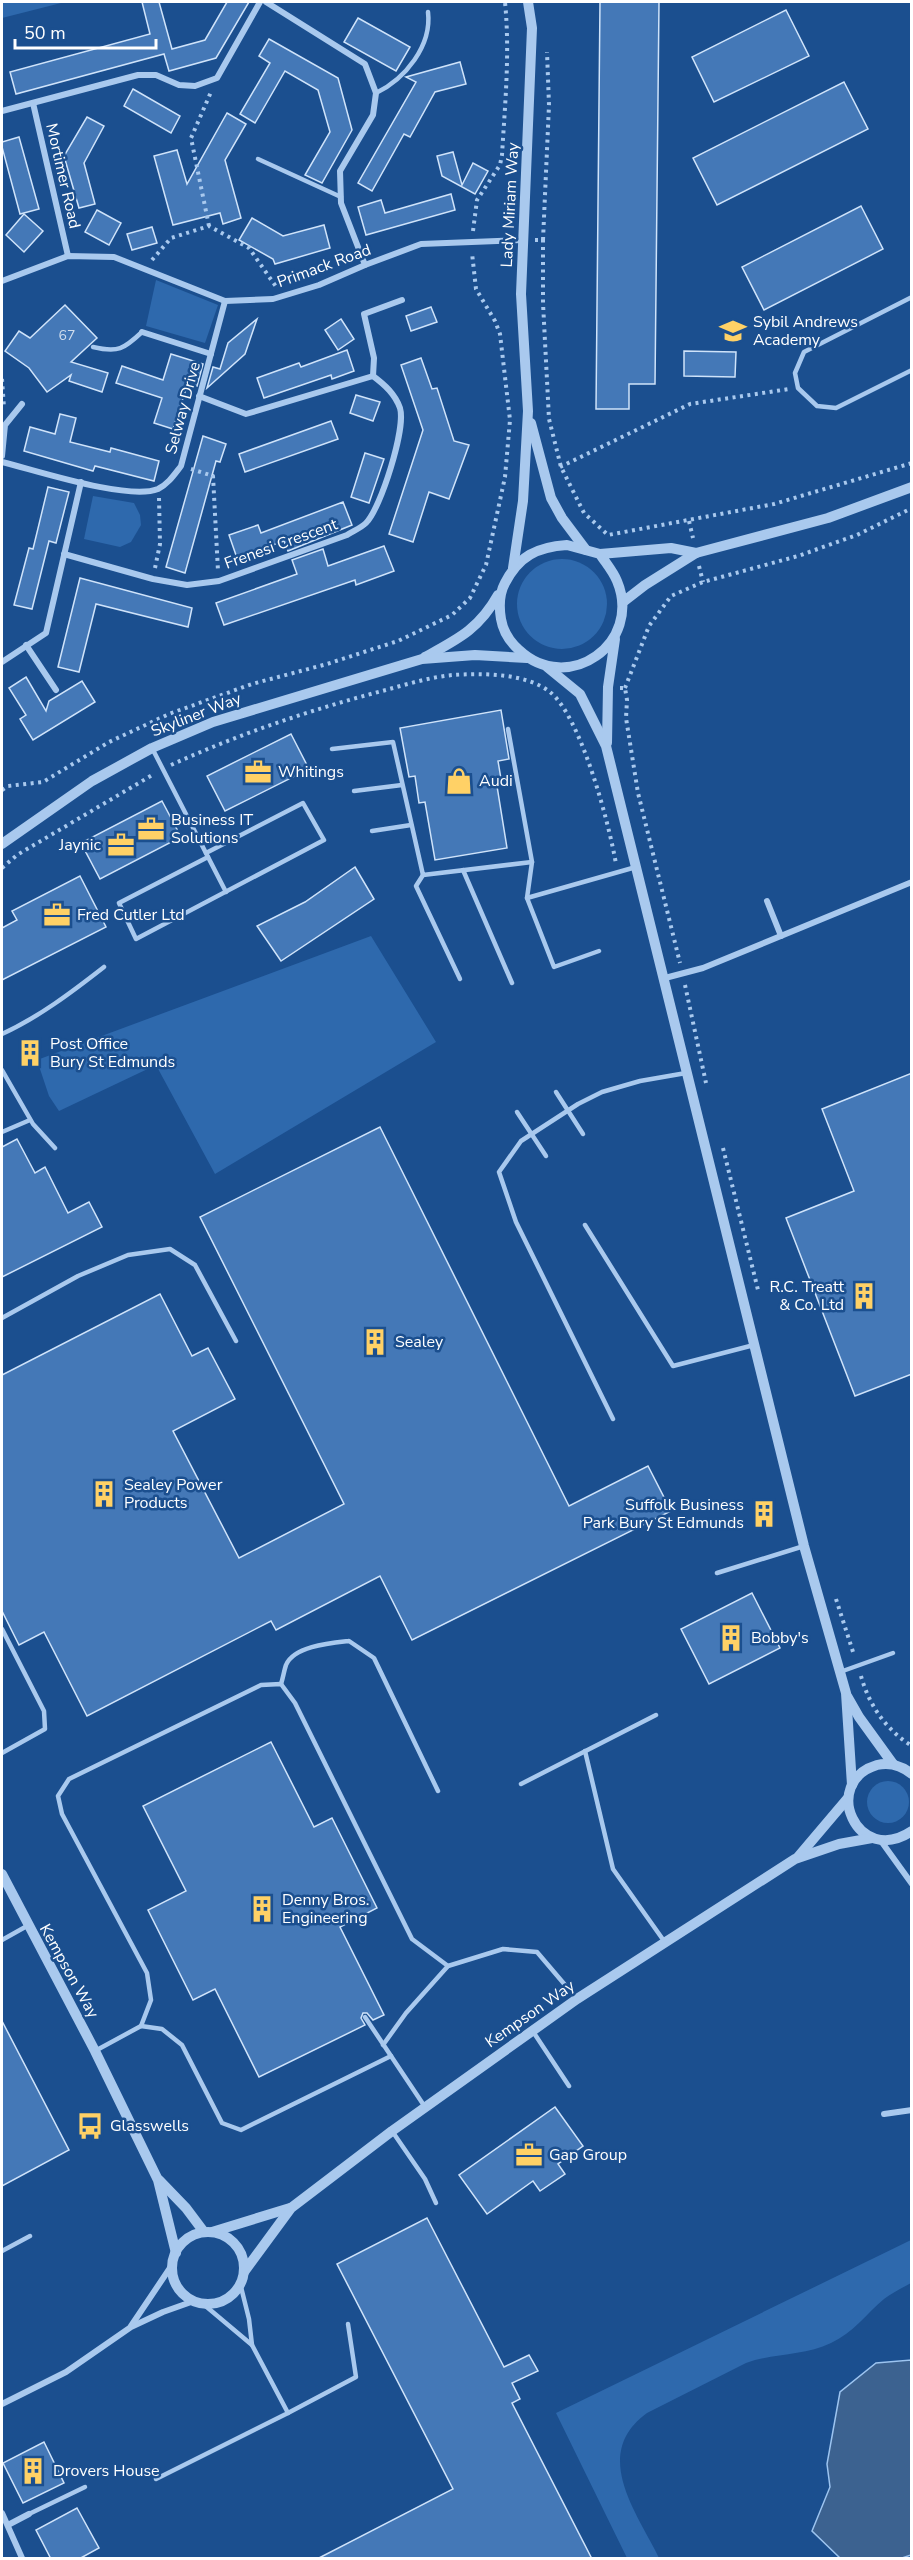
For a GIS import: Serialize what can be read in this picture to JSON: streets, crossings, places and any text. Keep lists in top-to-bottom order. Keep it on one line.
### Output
{"streets":{"street":["Mortimer Road","Lady Miriam Way","Primack Road","Selway Drive","Frenesi Crescent","Skyliner Way","Kempson Way"]},"crossings":[["Mortimer Road","Primack Road"],["Lady Miriam Way","Primack Road"],["Lady Miriam Way","Skyliner Way"],["Primack Road","Selway Drive"]],"places":{"school or university":["Sybil Andrews Academy"],"office":["Whitings","Business IT Solutions","Jaynic","Fred Cutler Ltd","Gap Group"],"shop":["Audi"],"building":["Post Office Bury St Edmunds","R.C. Treatt & Co. Ltd","Sealey","Sealey Power Products","Suffolk Business Park Bury St Edmunds","Bobby's","Denny Bros. Engineering","Drovers House"],"bus stop":["Glasswells"]},"house_numbers":["67"],"scale_bar":"50 m"}
